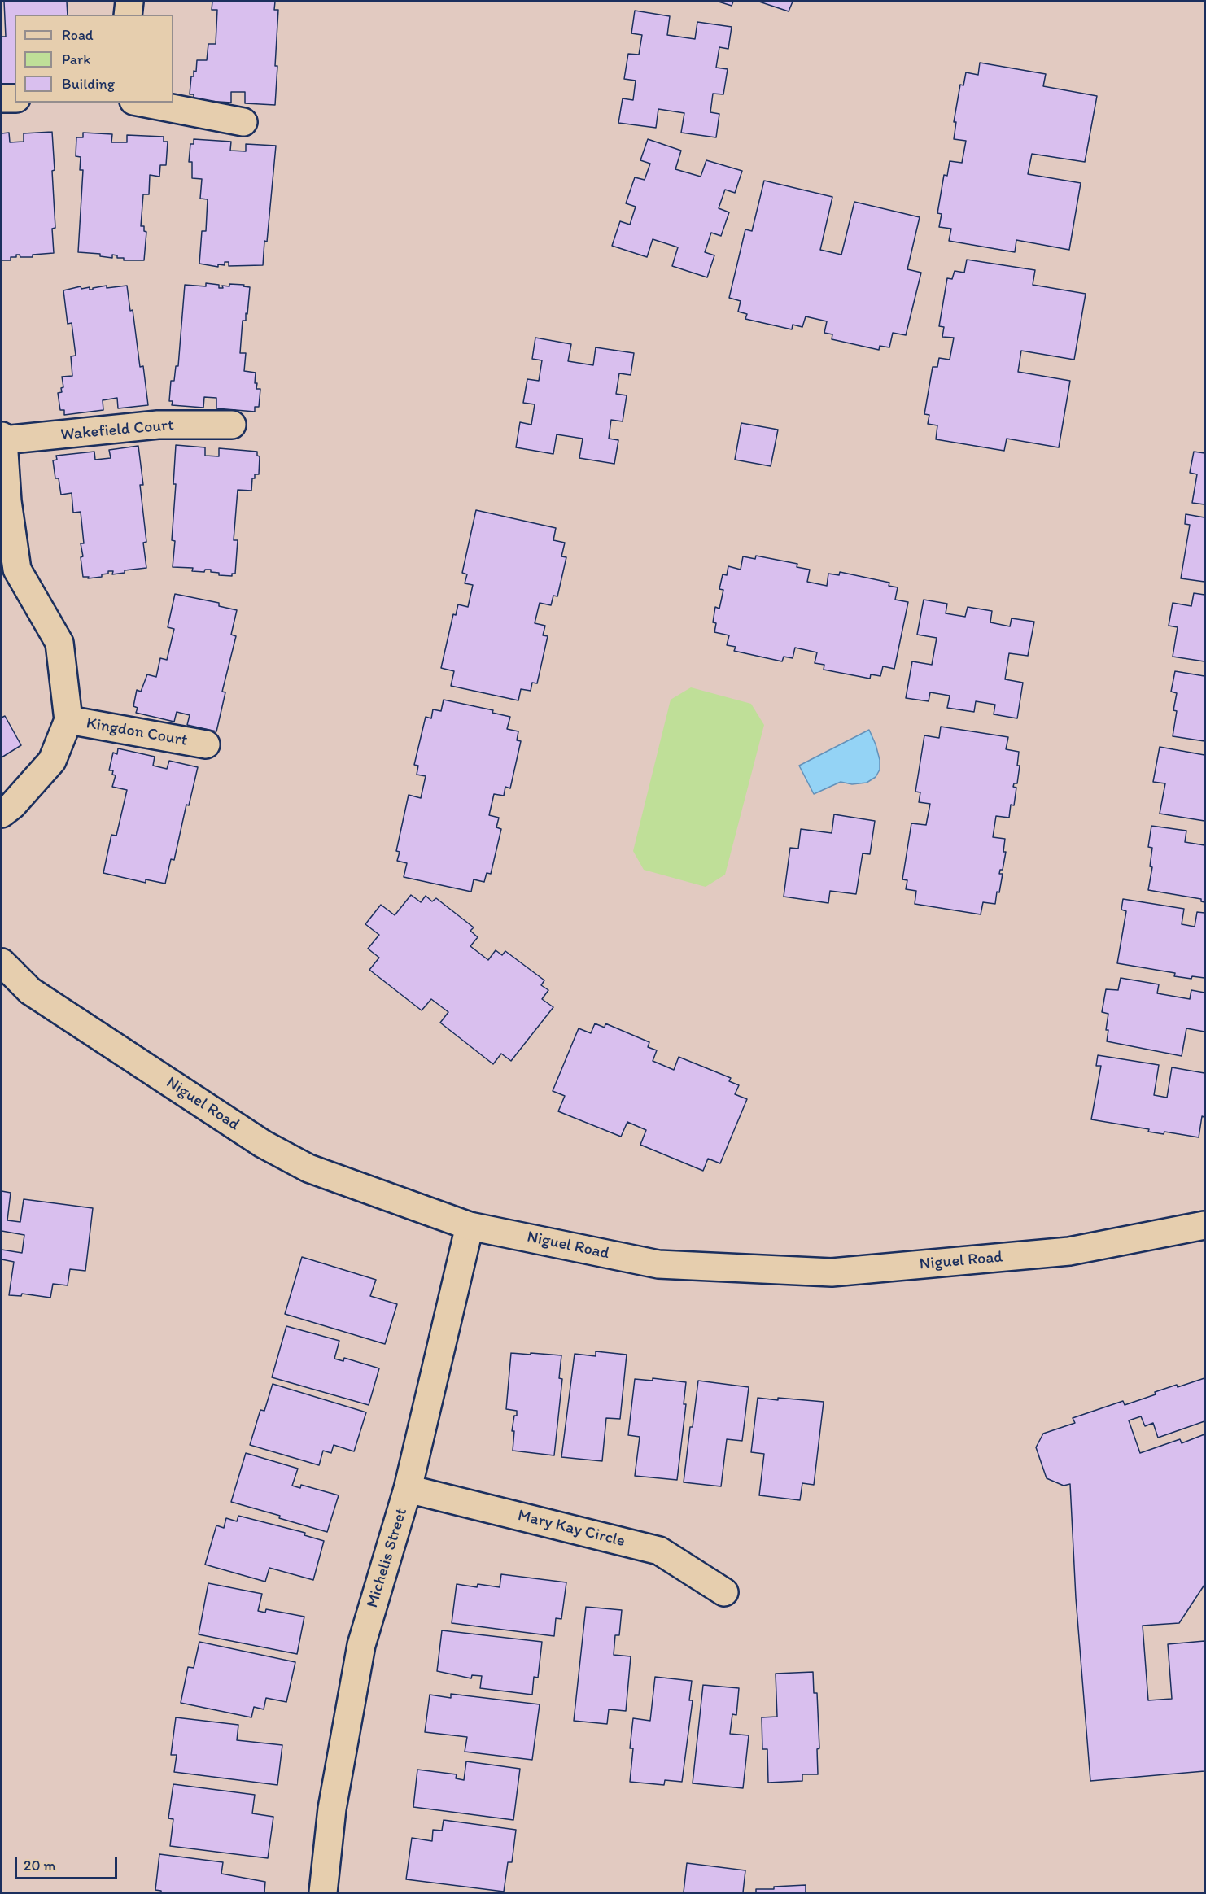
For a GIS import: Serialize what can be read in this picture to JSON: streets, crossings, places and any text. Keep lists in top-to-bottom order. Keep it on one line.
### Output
{"streets":{"street":["Wakefield Court","Kingdon Court","Niguel Road","Mary Kay Circle","Michelis Street"]},"crossings":[["Niguel Road","Michelis Street"],["Mary Kay Circle","Michelis Street"]],"legend":["Road","Park","Building"],"scale_bar":"20 m"}
